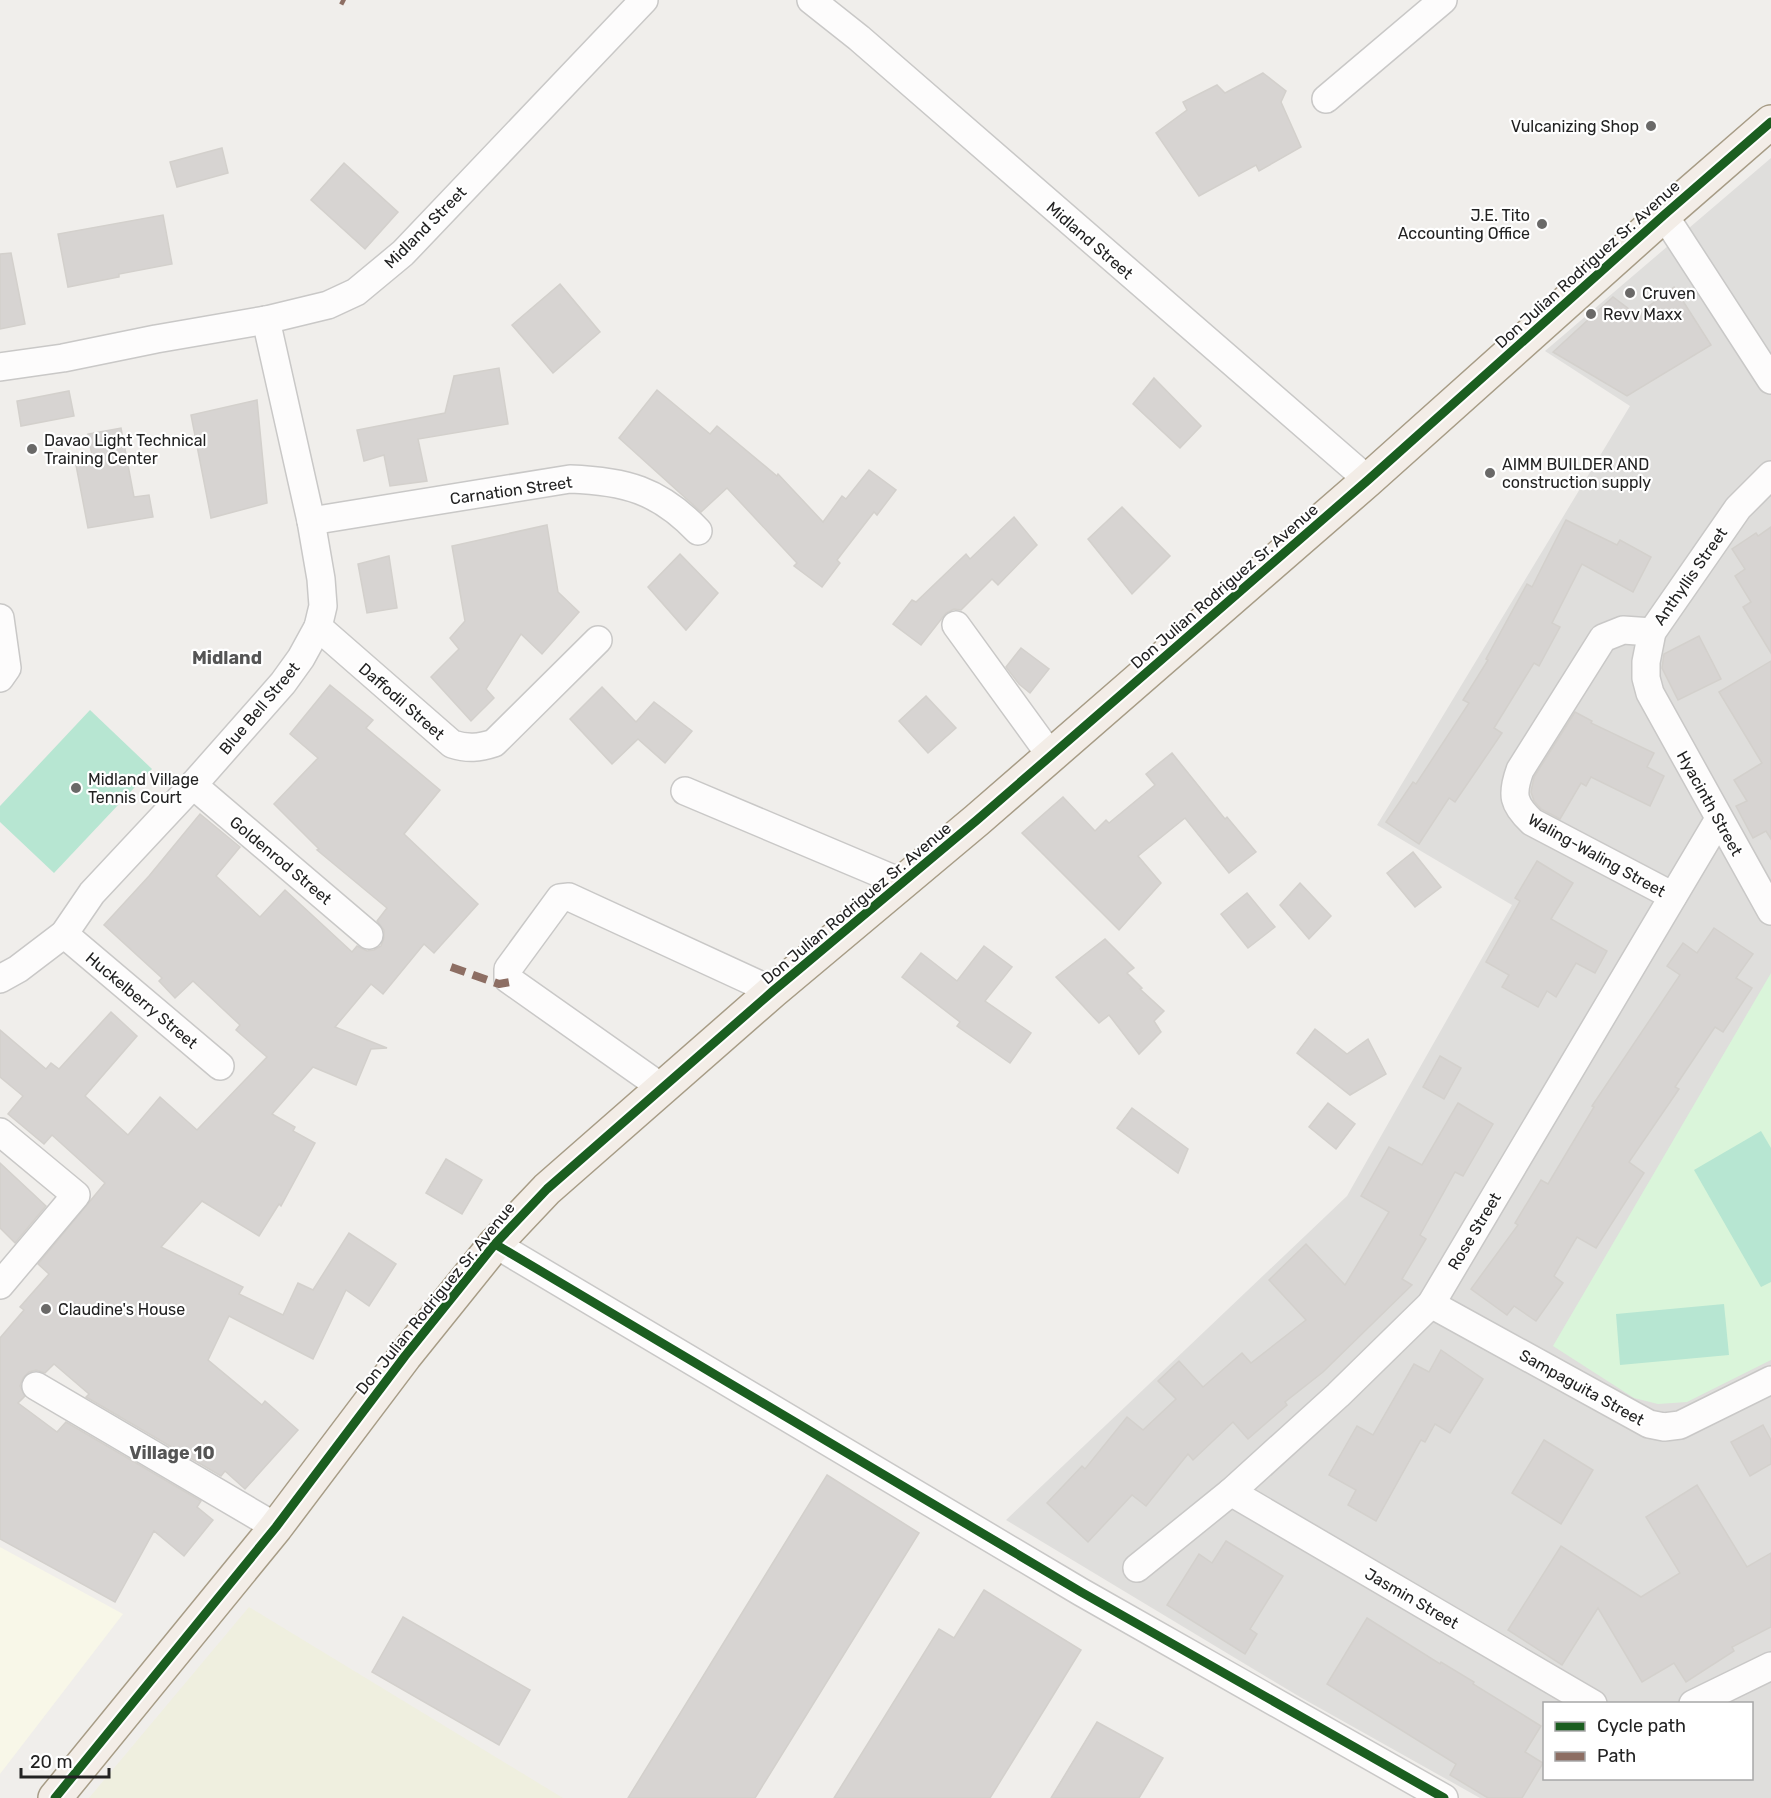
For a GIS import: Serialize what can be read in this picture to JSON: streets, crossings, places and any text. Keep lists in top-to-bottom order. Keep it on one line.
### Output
{"streets":{"main road":["Don Julian Rodriguez Sr. Avenue"],"street":["Midland Street","Carnation Street","Anthyllis Street","Daffodil Street","Blue Bell Street","Hyacinth Street","Waling-Waling Street","Goldenrod Street","Huckelberry Street","Rose Street","Sampaguita Street","Jasmin Street"]},"crossings":[["Midland Street","Don Julian Rodriguez Sr. Avenue"],["Midland Street","Blue Bell Street"],["Carnation Street","Blue Bell Street"],["Anthyllis Street","Hyacinth Street"],["Anthyllis Street","Waling-Waling Street"],["Daffodil Street","Blue Bell Street"],["Blue Bell Street","Goldenrod Street"],["Blue Bell Street","Huckelberry Street"],["Hyacinth Street","Rose Street"],["Waling-Waling Street","Rose Street"],["Rose Street","Sampaguita Street"],["Rose Street","Jasmin Street"]],"districts":["Midland","Village 10"],"places":["Vulcanizing Shop","J.E. Tito Accounting Office","Cruven","Revv Maxx","Davao Light Technical Training Center","AIMM BUILDER AND construction supply","Midland Village Tennis Court","Claudine's House"],"legend":["Cycle path","Path"],"scale_bar":"20 m"}
